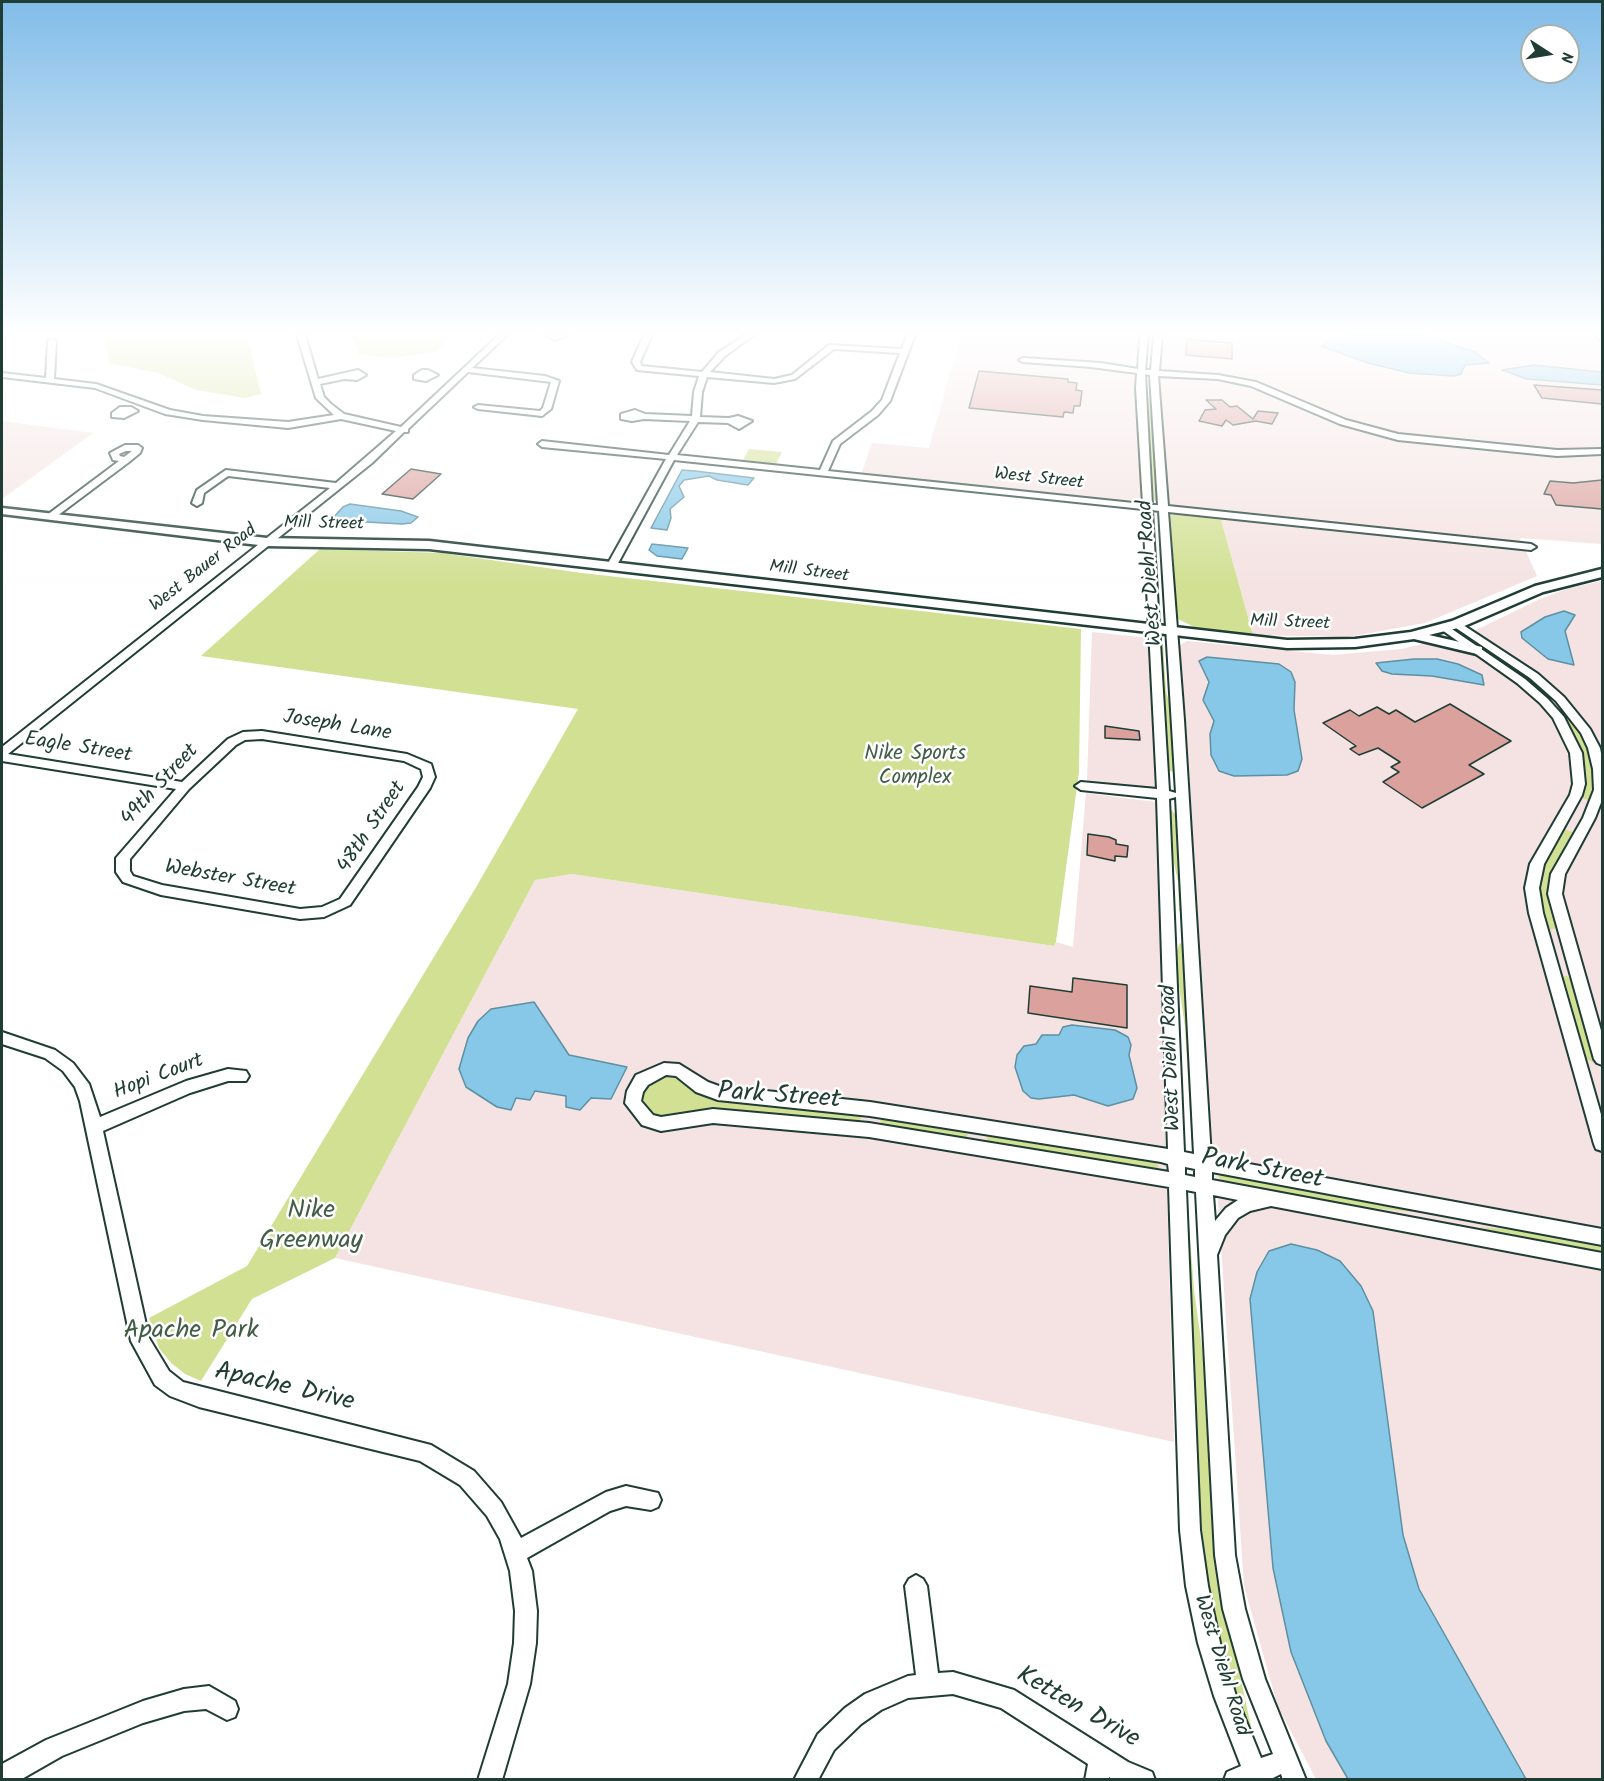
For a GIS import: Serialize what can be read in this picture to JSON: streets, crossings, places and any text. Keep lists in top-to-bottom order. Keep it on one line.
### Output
{"streets":{"main road":["Mill Street"],"street":["West Street","West Bauer Road","West Diehl Road","Joseph Lane","Eagle Street","49th Street","48th Street","Webster Street","Hopi Court","Park Street","Apache Drive","Ketten Drive"]},"crossings":[["West Street","West Diehl Road"],["Mill Street","West Bauer Road"],["Mill Street","West Diehl Road"],["West Bauer Road","Eagle Street"],["West Diehl Road","Park Street"],["Joseph Lane","49th Street"],["Joseph Lane","48th Street"],["Eagle Street","49th Street"],["49th Street","Webster Street"],["48th Street","Webster Street"],["Hopi Court","Apache Drive"]],"parks":["Nike Sports Complex","Nike Greenway","Apache Park"],"north":"right"}
